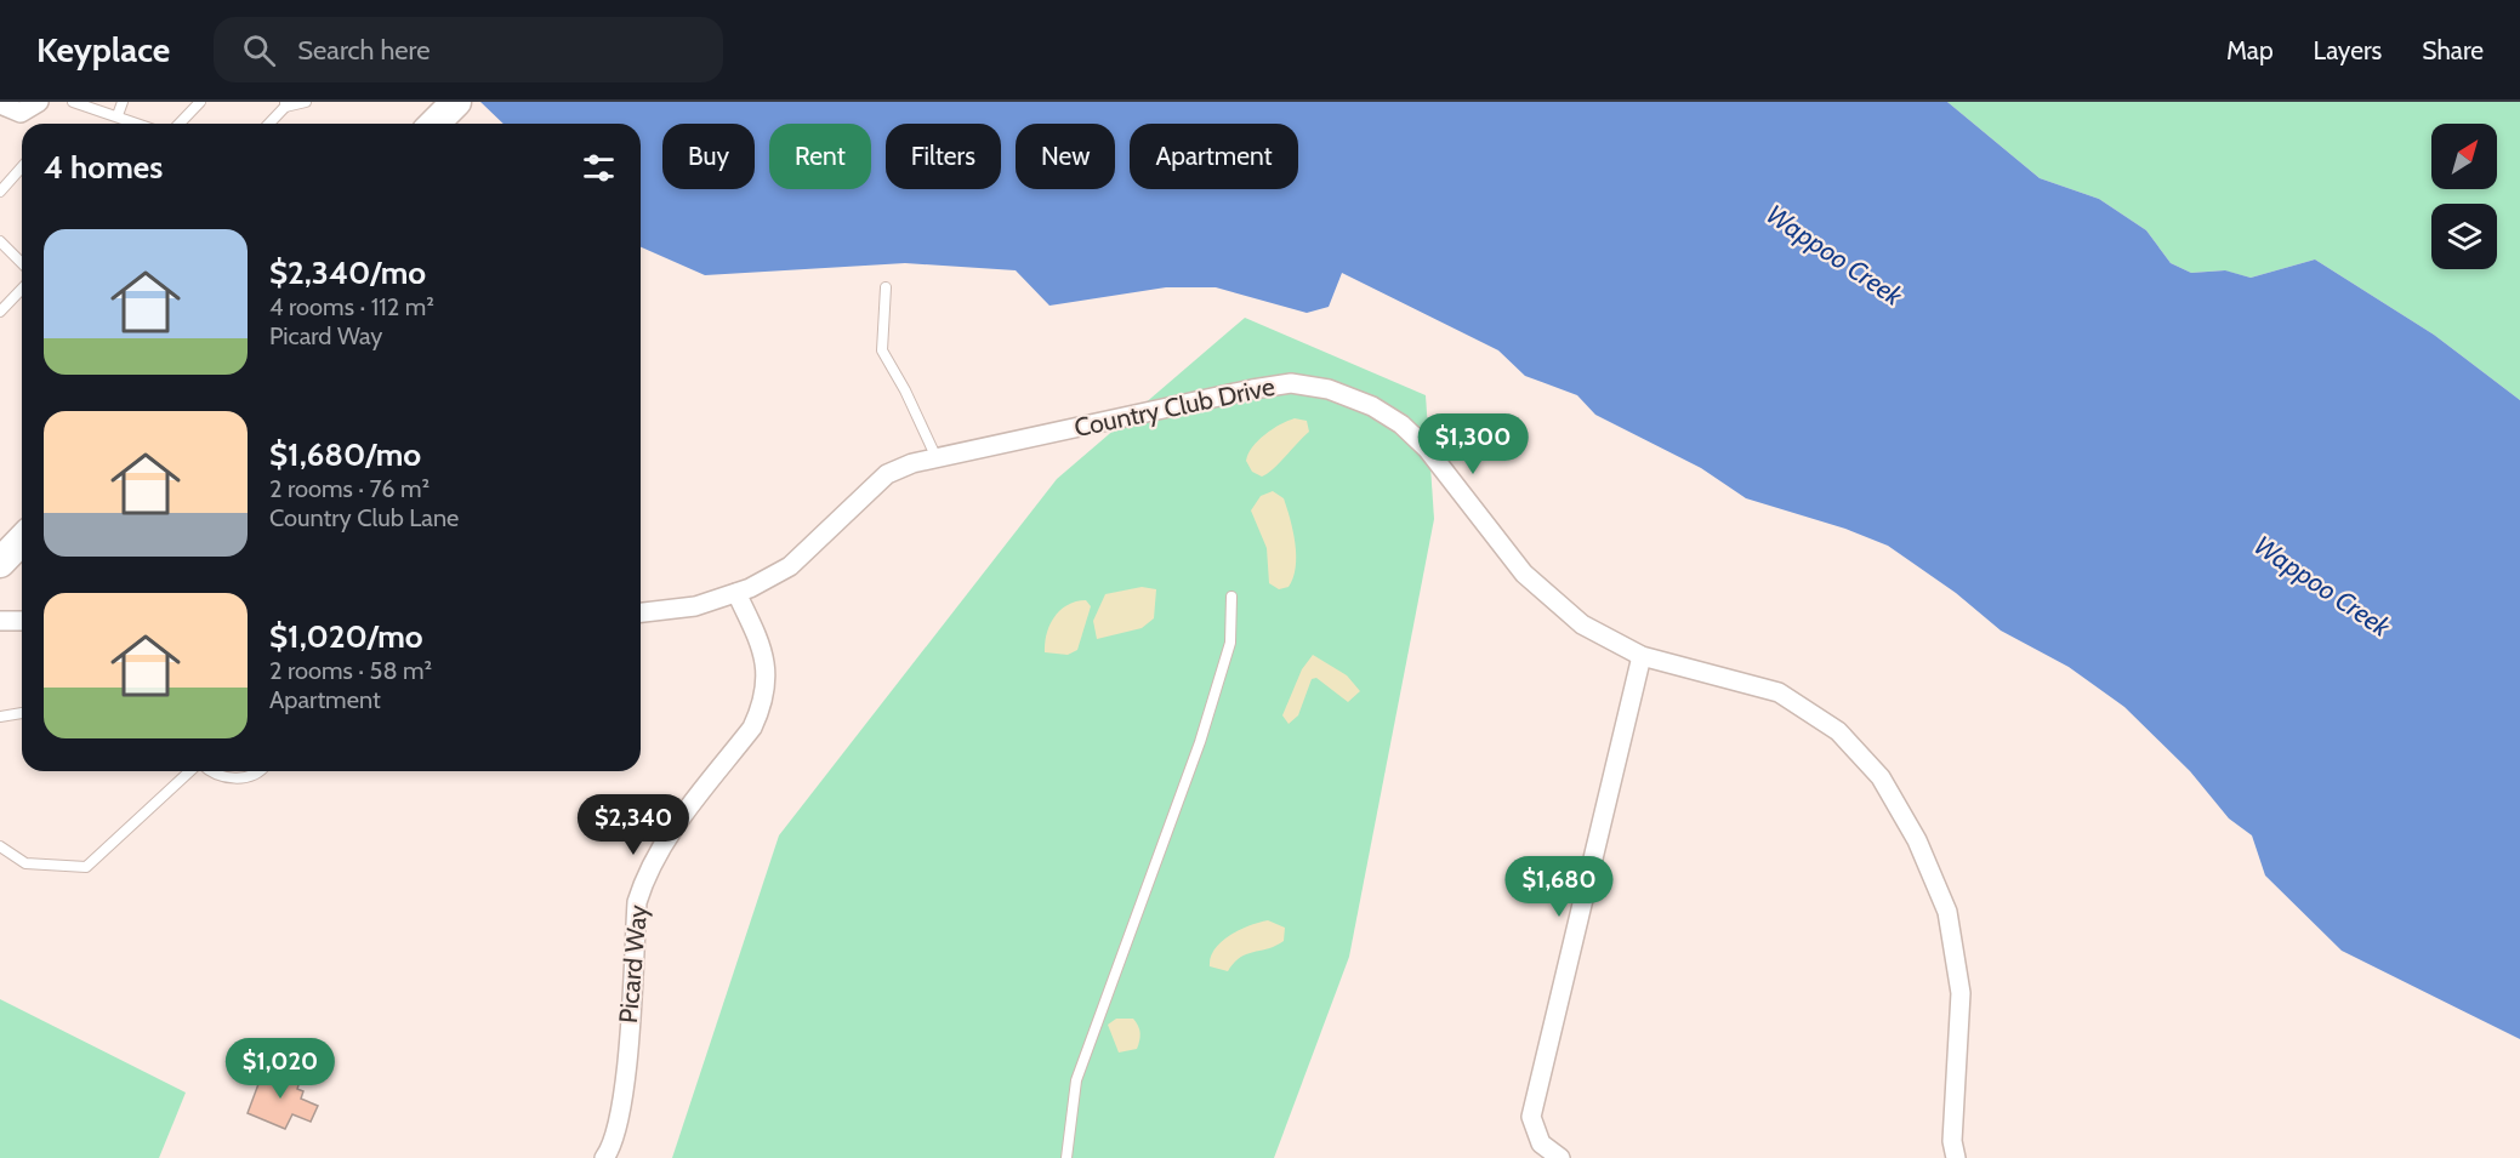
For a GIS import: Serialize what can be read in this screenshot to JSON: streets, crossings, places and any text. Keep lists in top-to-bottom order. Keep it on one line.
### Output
{"streets":{"street":["Country Club Drive","Picard Way"]},"crossings":[["Country Club Drive","Picard Way"]],"water":["Wappoo Creek"],"north":"top right","page":{"header":"Keyplace","search":"Search here","nav":["Map","Layers","Share"],"chip":["Buy","Rent","Filters","New","Apartment"],"heading":"4 homes","list":[{"name":"$2,340/mo","note":"4 rooms · 112 m² · Picard Way"},{"name":"$1,680/mo","note":"2 rooms · 76 m² · Country Club Lane"},{"name":"$1,020/mo","note":"2 rooms · 58 m² · Apartment"}],"price":["$1,300","$2,340","$1,680","$1,020"]}}
